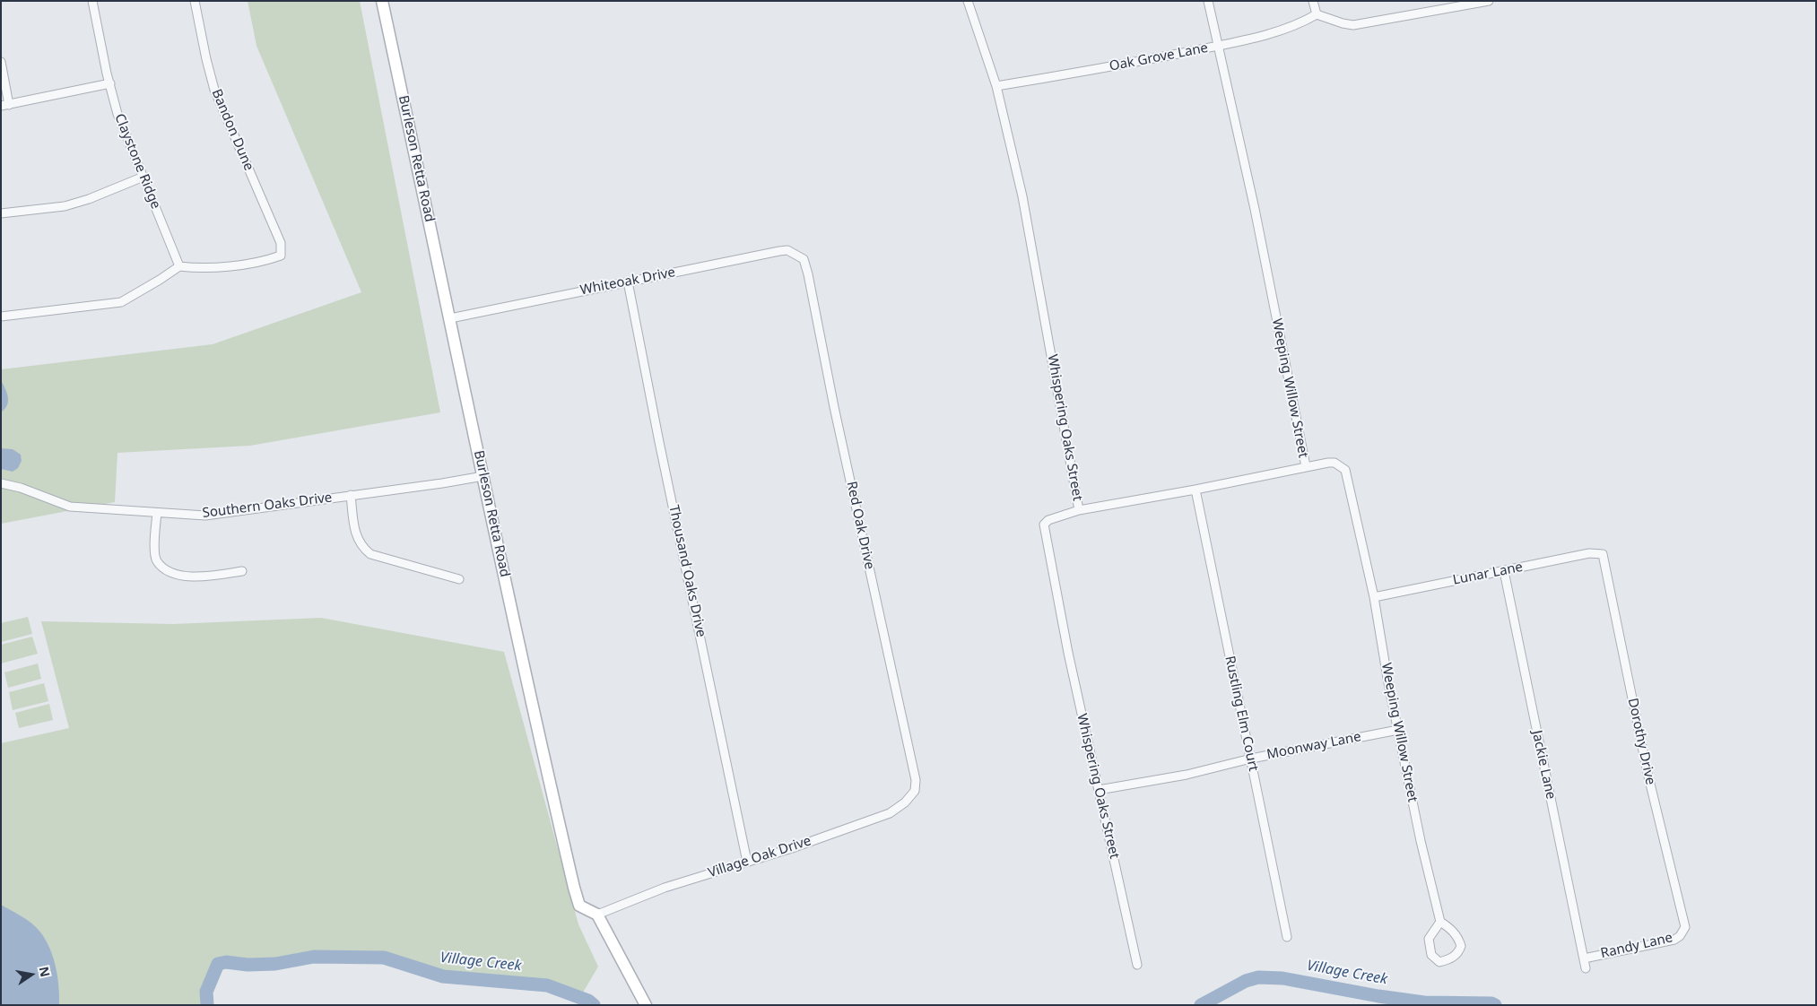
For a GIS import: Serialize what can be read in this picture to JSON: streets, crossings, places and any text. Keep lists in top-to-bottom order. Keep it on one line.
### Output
{"streets":{"street":["Oak Grove Lane","Bandon Dune","Burleson Retta Road","Claystone Ridge","Whiteoak Drive","Weeping Willow Street","Whispering Oaks Street","Southern Oaks Drive","Red Oak Drive","Thousand Oaks Drive","Lunar Lane","Rustling Elm Court","Dorothy Drive","Moonway Lane","Jackie Lane","Village Oak Drive","Randy Lane"]},"crossings":[["Oak Grove Lane","Weeping Willow Street"],["Oak Grove Lane","Whispering Oaks Street"],["Bandon Dune","Claystone Ridge"],["Burleson Retta Road","Whiteoak Drive"],["Burleson Retta Road","Southern Oaks Drive"],["Burleson Retta Road","Village Oak Drive"],["Whiteoak Drive","Red Oak Drive"],["Whiteoak Drive","Thousand Oaks Drive"],["Weeping Willow Street","Lunar Lane"],["Weeping Willow Street","Moonway Lane"],["Whispering Oaks Street","Moonway Lane"],["Red Oak Drive","Village Oak Drive"],["Thousand Oaks Drive","Village Oak Drive"],["Lunar Lane","Dorothy Drive"],["Lunar Lane","Jackie Lane"],["Rustling Elm Court","Moonway Lane"],["Dorothy Drive","Randy Lane"],["Jackie Lane","Randy Lane"]],"water":["Village Creek"],"north":"right"}
